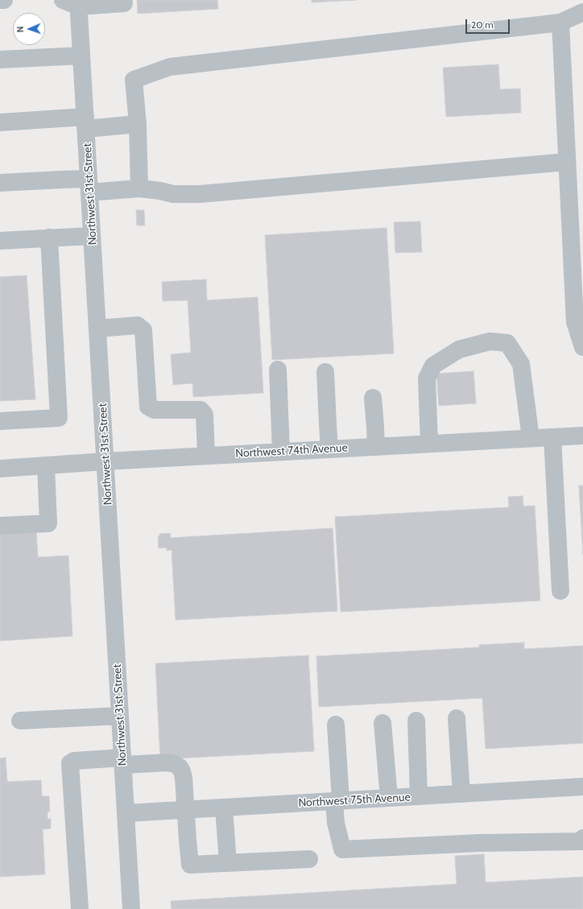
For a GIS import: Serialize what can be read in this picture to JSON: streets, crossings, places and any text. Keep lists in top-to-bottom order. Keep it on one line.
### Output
{"streets":{"street":["Northwest 31st Street","Northwest 74th Avenue","Northwest 75th Avenue"]},"crossings":[["Northwest 31st Street","Northwest 74th Avenue"],["Northwest 31st Street","Northwest 75th Avenue"]],"scale_bar":"20 m","north":"left"}
